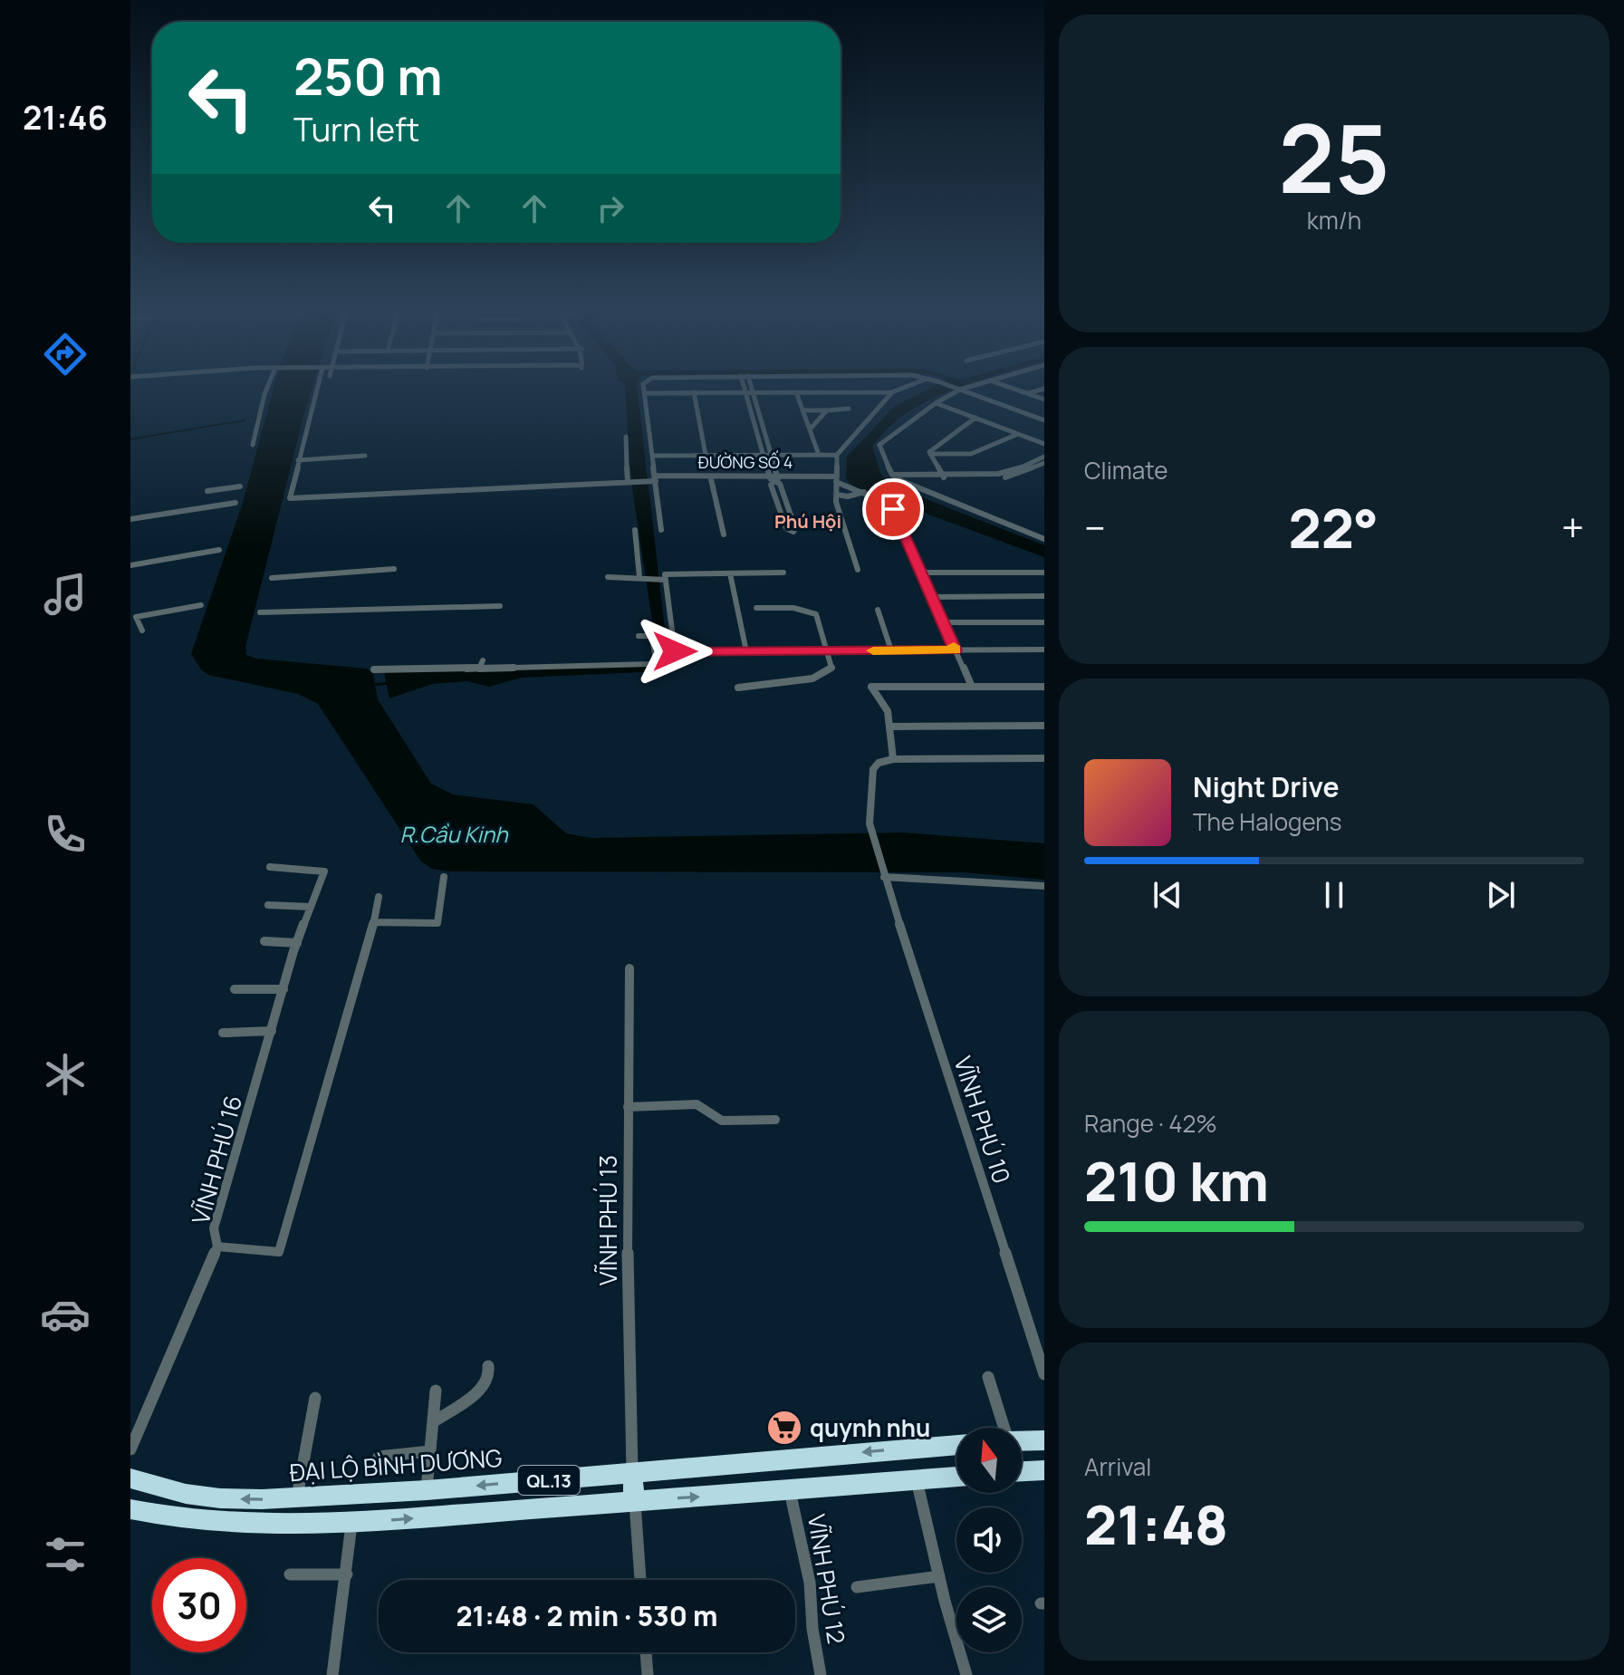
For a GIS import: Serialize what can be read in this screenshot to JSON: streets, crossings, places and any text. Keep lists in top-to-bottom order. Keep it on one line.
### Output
{"streets":{"highway":["ĐẠI LỘ BÌNH DƯƠNG","QL.13"],"street":["ĐƯỜNG SỐ 4","VĨNH PHÚ 10","VĨNH PHÚ 16","VĨNH PHÚ 13","VĨNH PHÚ 12"]},"crossings":[["VĨNH PHÚ 13","ĐẠI LỘ BÌNH DƯƠNG"],["QL.13","VĨNH PHÚ 12"]],"districts":["Phú Hội"],"water":["R.Cầu Kinh"],"places":{"supermarket":["quynh nhu"]},"north":"top","page":{"tabs":"21:46","tile":[["25","km/h"],"Climate",["Range · 42%","210 km"],["Arrival","21:48"]],"turn":["250 m","Turn left"],"heat":["−","22°","+"],"song":["Night Drive","The Halogens"],"limit":"30","trip":"21:48 · 2 min · 530 m"}}
